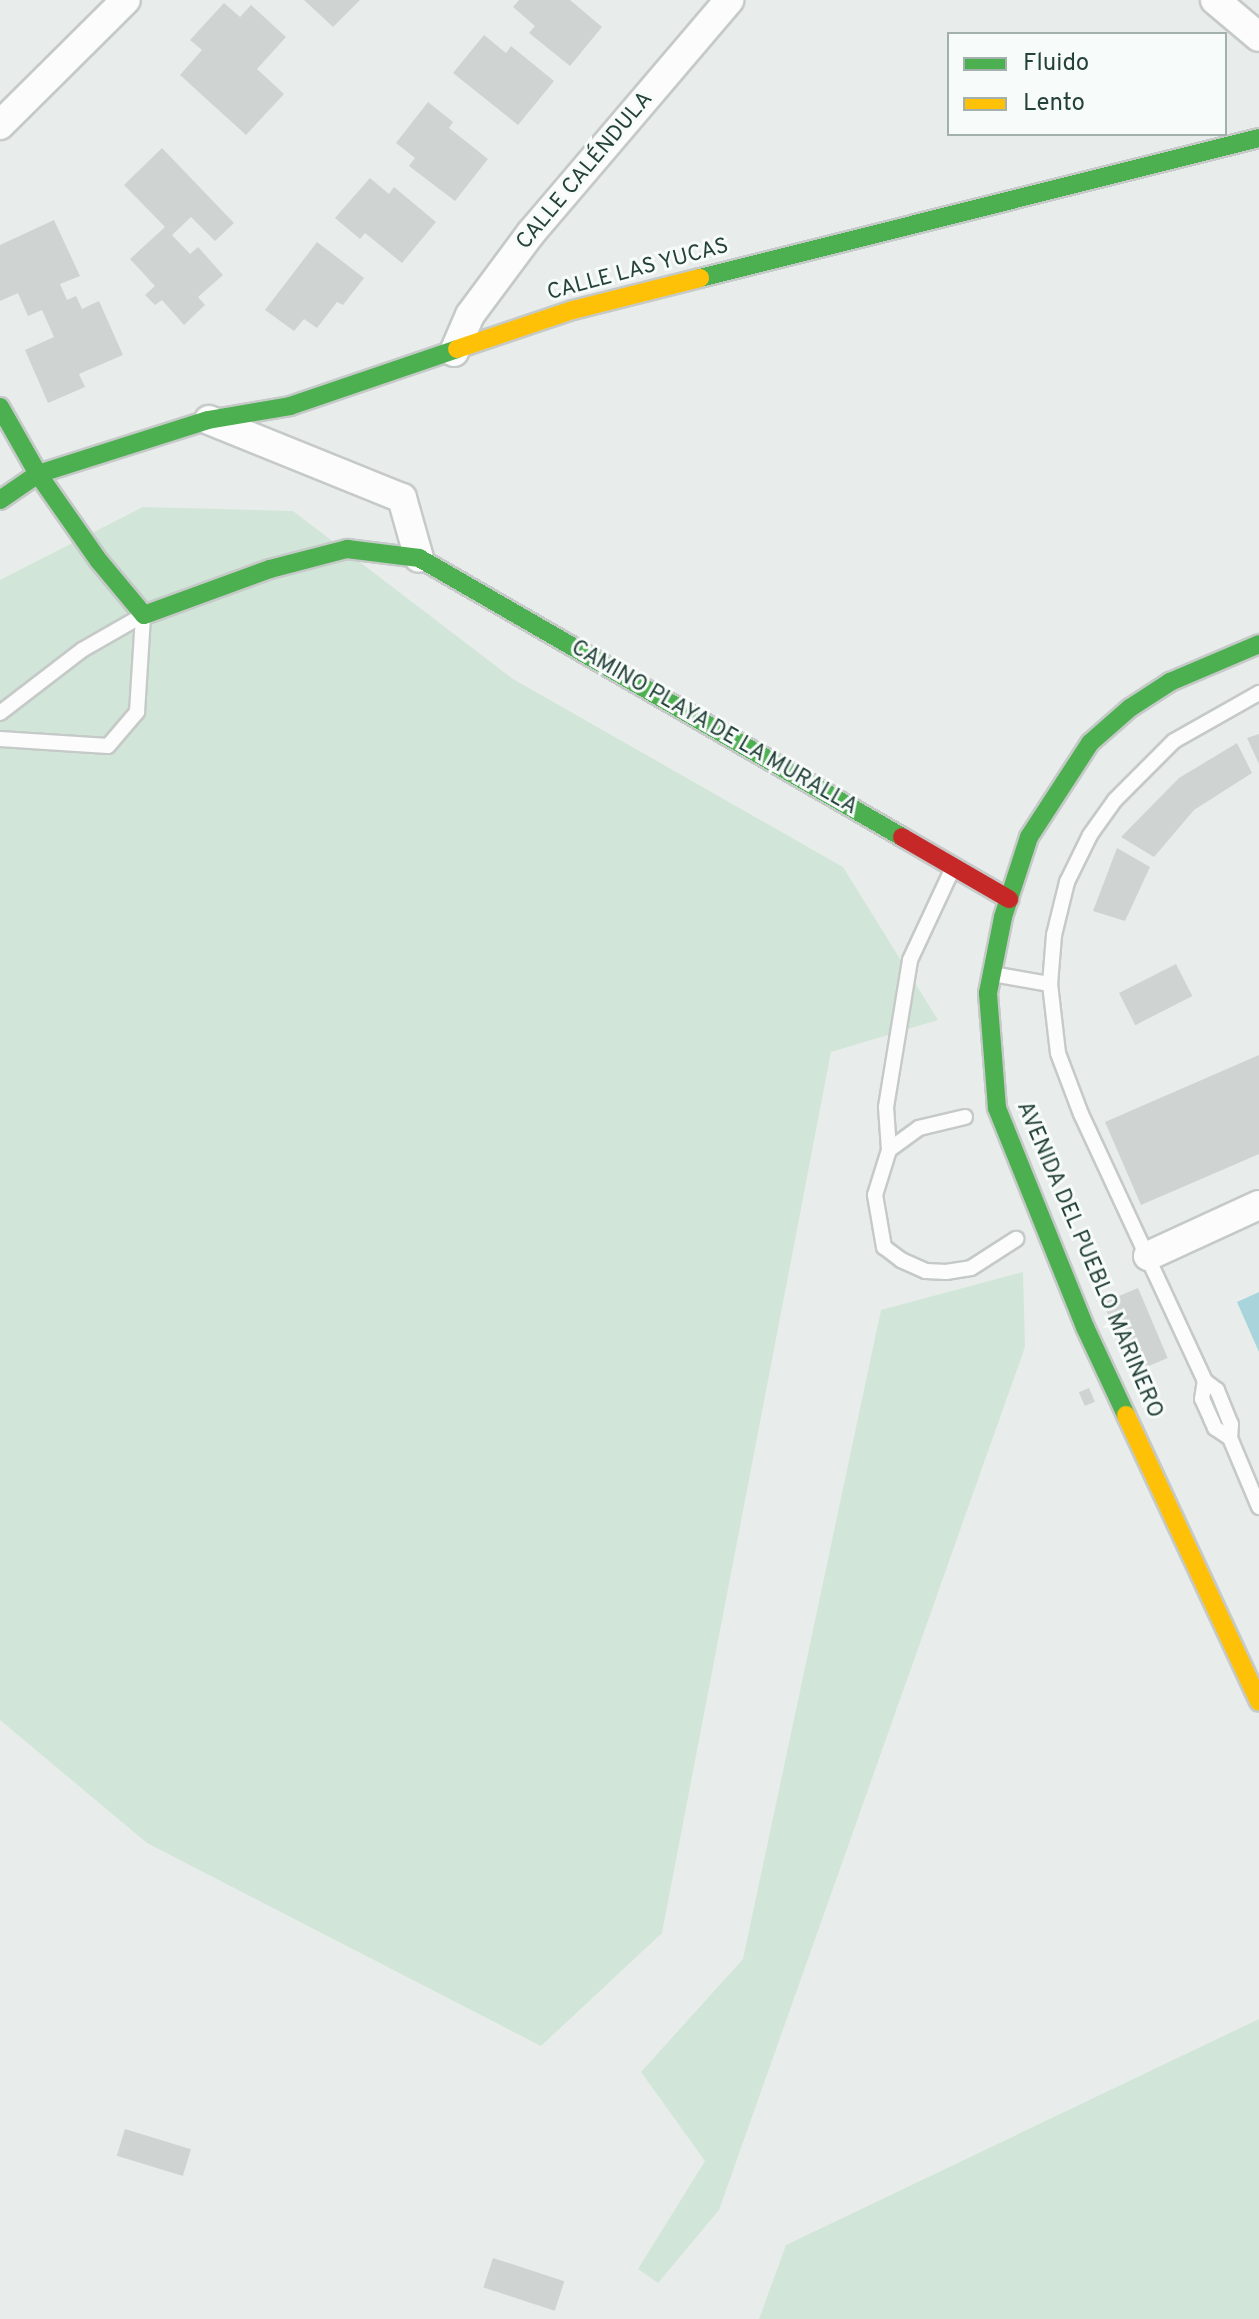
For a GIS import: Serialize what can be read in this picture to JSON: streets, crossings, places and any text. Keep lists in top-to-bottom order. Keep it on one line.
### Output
{"streets":{"street":["CALLE CALÉNDULA","CALLE LAS YUCAS","CAMINO PLAYA DE LA MURALLA","AVENIDA DEL PUEBLO MARINERO"]},"crossings":[["CALLE CALÉNDULA","CALLE LAS YUCAS"],["CAMINO PLAYA DE LA MURALLA","AVENIDA DEL PUEBLO MARINERO"]],"legend":["Fluido","Lento"]}
